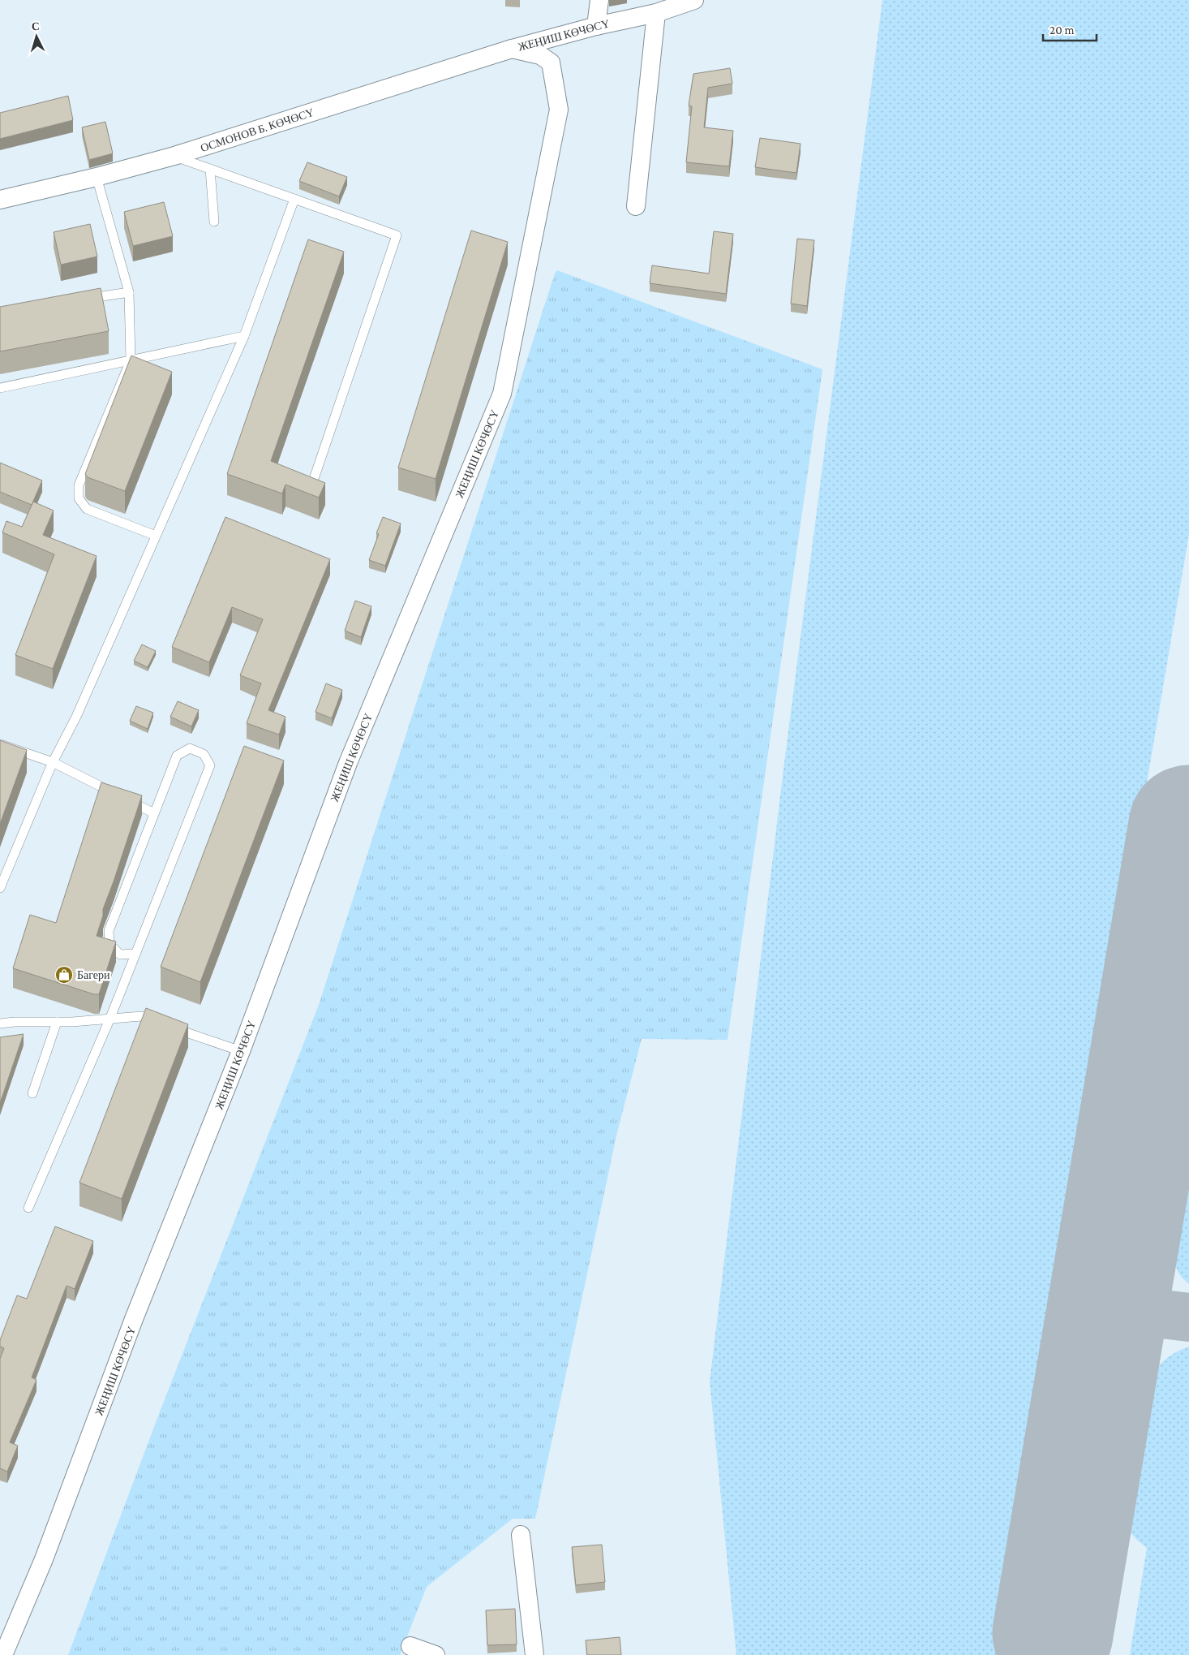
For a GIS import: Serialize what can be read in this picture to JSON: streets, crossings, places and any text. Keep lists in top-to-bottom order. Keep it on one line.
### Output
{"streets":{"street":["ЖЕҢИШ КӨЧӨСҮ","ОСМОНОВ Б. КӨЧӨСҮ"]},"crossings":[["ЖЕҢИШ КӨЧӨСҮ","ОСМОНОВ Б. КӨЧӨСҮ"]],"places":{"shop":["Багери"]},"scale_bar":"20 m","north":"top"}
